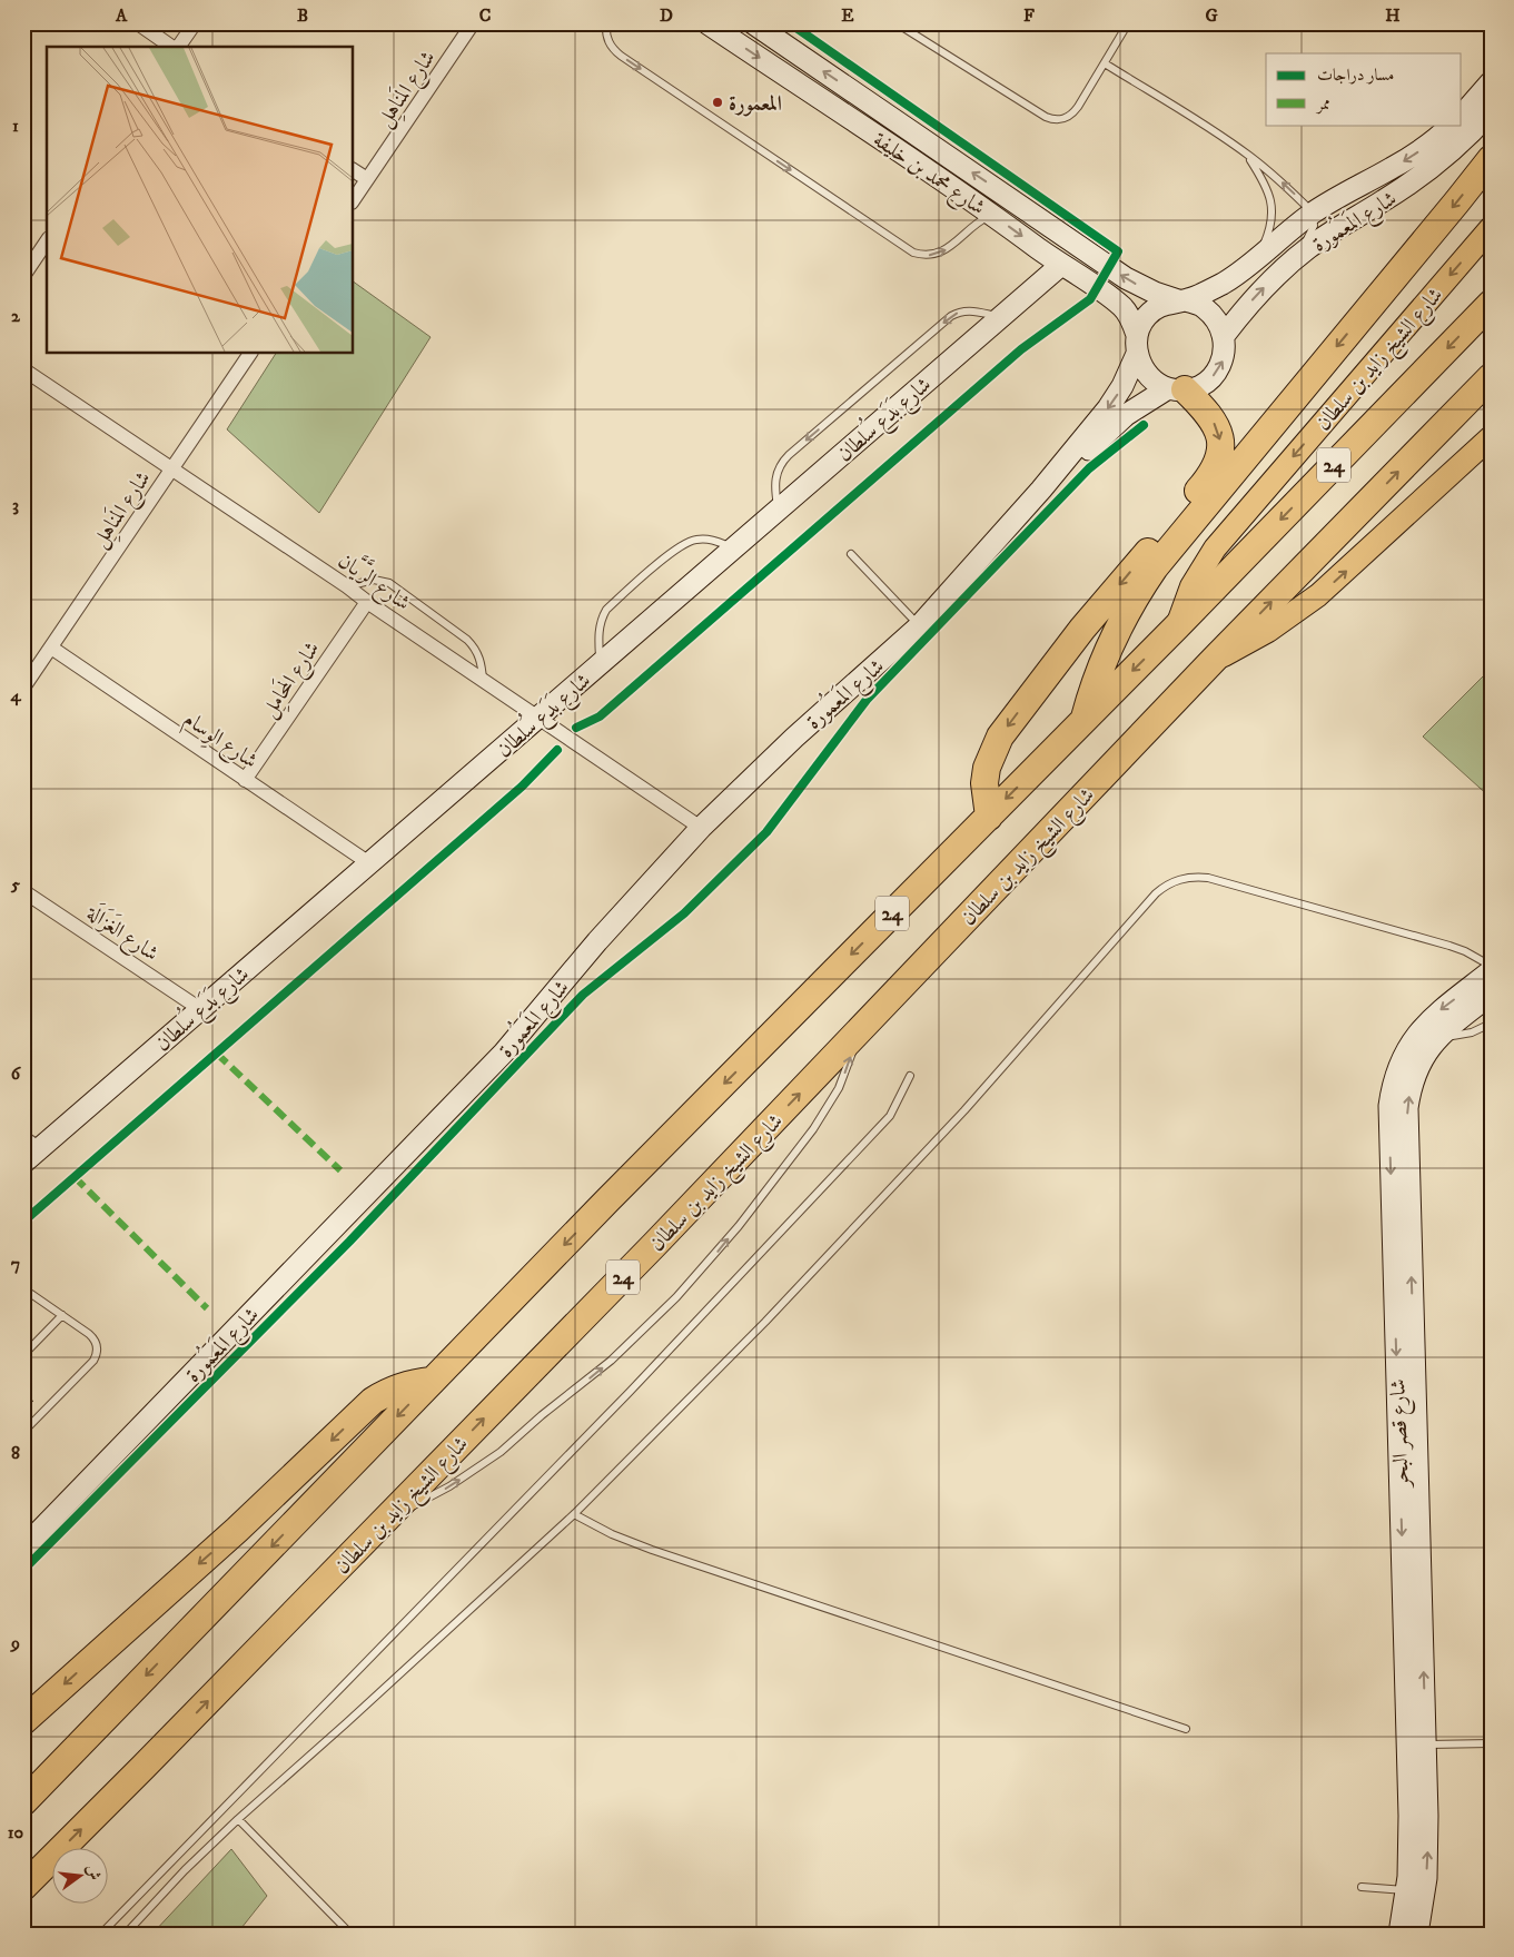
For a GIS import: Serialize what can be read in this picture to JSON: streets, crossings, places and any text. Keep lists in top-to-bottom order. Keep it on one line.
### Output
{"streets":{"highway":["شارع الشيخ زايد بن سلطان","24"],"street":["شارع المَناهِل","شارع محمد بن خليفة","شارع المَعمُورة","شارع بَدَع سُلطان","شارع الرَّيَّان","شارع المَحامِل","شارع الوِسام","شارع الغَزَالَة","شارع قصر البحر"]},"crossings":[["شارع المَناهِل","شارع الرَّيَّان"],["شارع المَناهِل","شارع الوِسام"],["شارع محمد بن خليفة","شارع المَعمُورة"],["شارع محمد بن خليفة","شارع بَدَع سُلطان"],["شارع المَعمُورة","شارع الرَّيَّان"],["شارع بَدَع سُلطان","شارع الرَّيَّان"],["شارع بَدَع سُلطان","شارع الوِسام"],["شارع بَدَع سُلطان","شارع الغَزَالَة"],["شارع الرَّيَّان","شارع المَحامِل"],["شارع المَحامِل","شارع الوِسام"]],"places":["المعمورة"],"legend":["مسار دراجات","ممر"],"north":"right","grid":{"columns":["A","B","C","D","E","F","G","H"],"rows":["1","2","3","4","5","6","7","8","9","10"]}}
